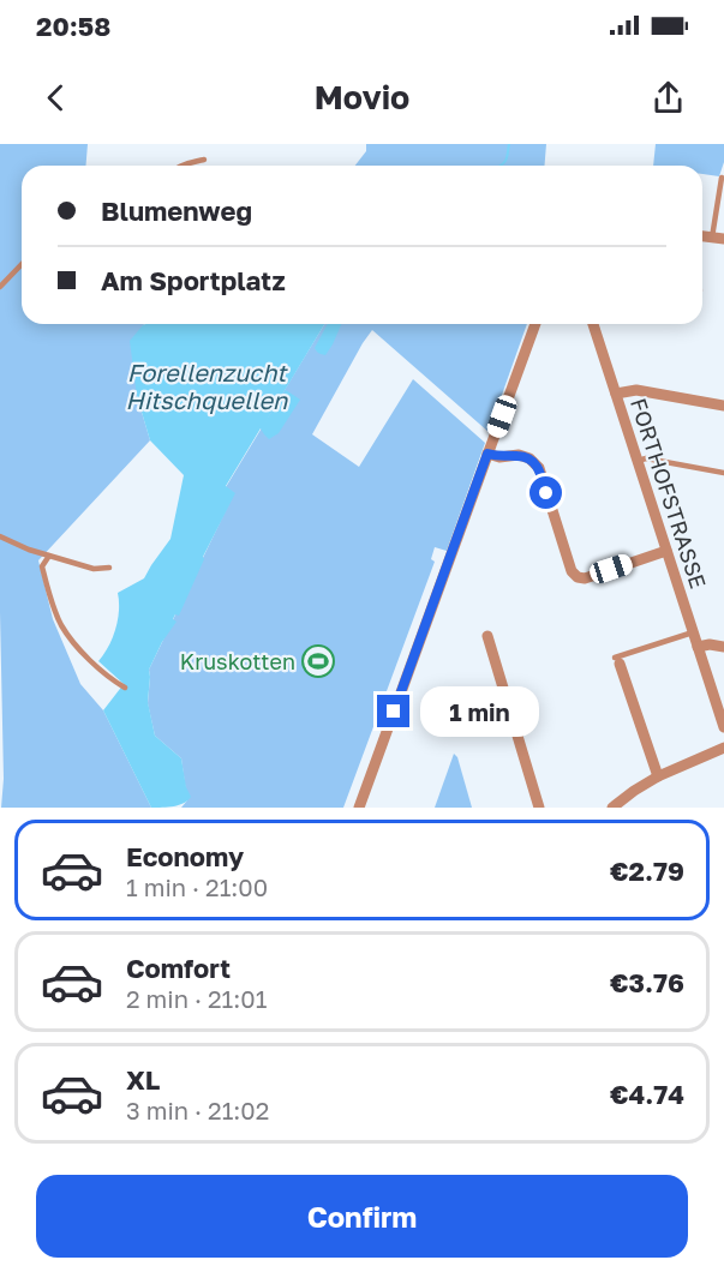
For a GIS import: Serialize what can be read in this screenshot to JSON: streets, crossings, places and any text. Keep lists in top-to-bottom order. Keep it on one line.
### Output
{"streets":{"street":["FORTHOFSTRASSE"]},"water":["Forellenzucht Hitschquellen"],"places":{"sports":["Kruskotten"]},"page":{"status":"20:58","header":"Movio","banner":["Blumenweg","Am Sportplatz"],"bubble":"1 min","list":[{"name":"Economy","note":"1 min · 21:00","value":"€2.79"},{"name":"Comfort","note":"2 min · 21:01","value":"€3.76"},{"name":"XL","note":"3 min · 21:02","value":"€4.74"}],"buttons":"Confirm"}}
